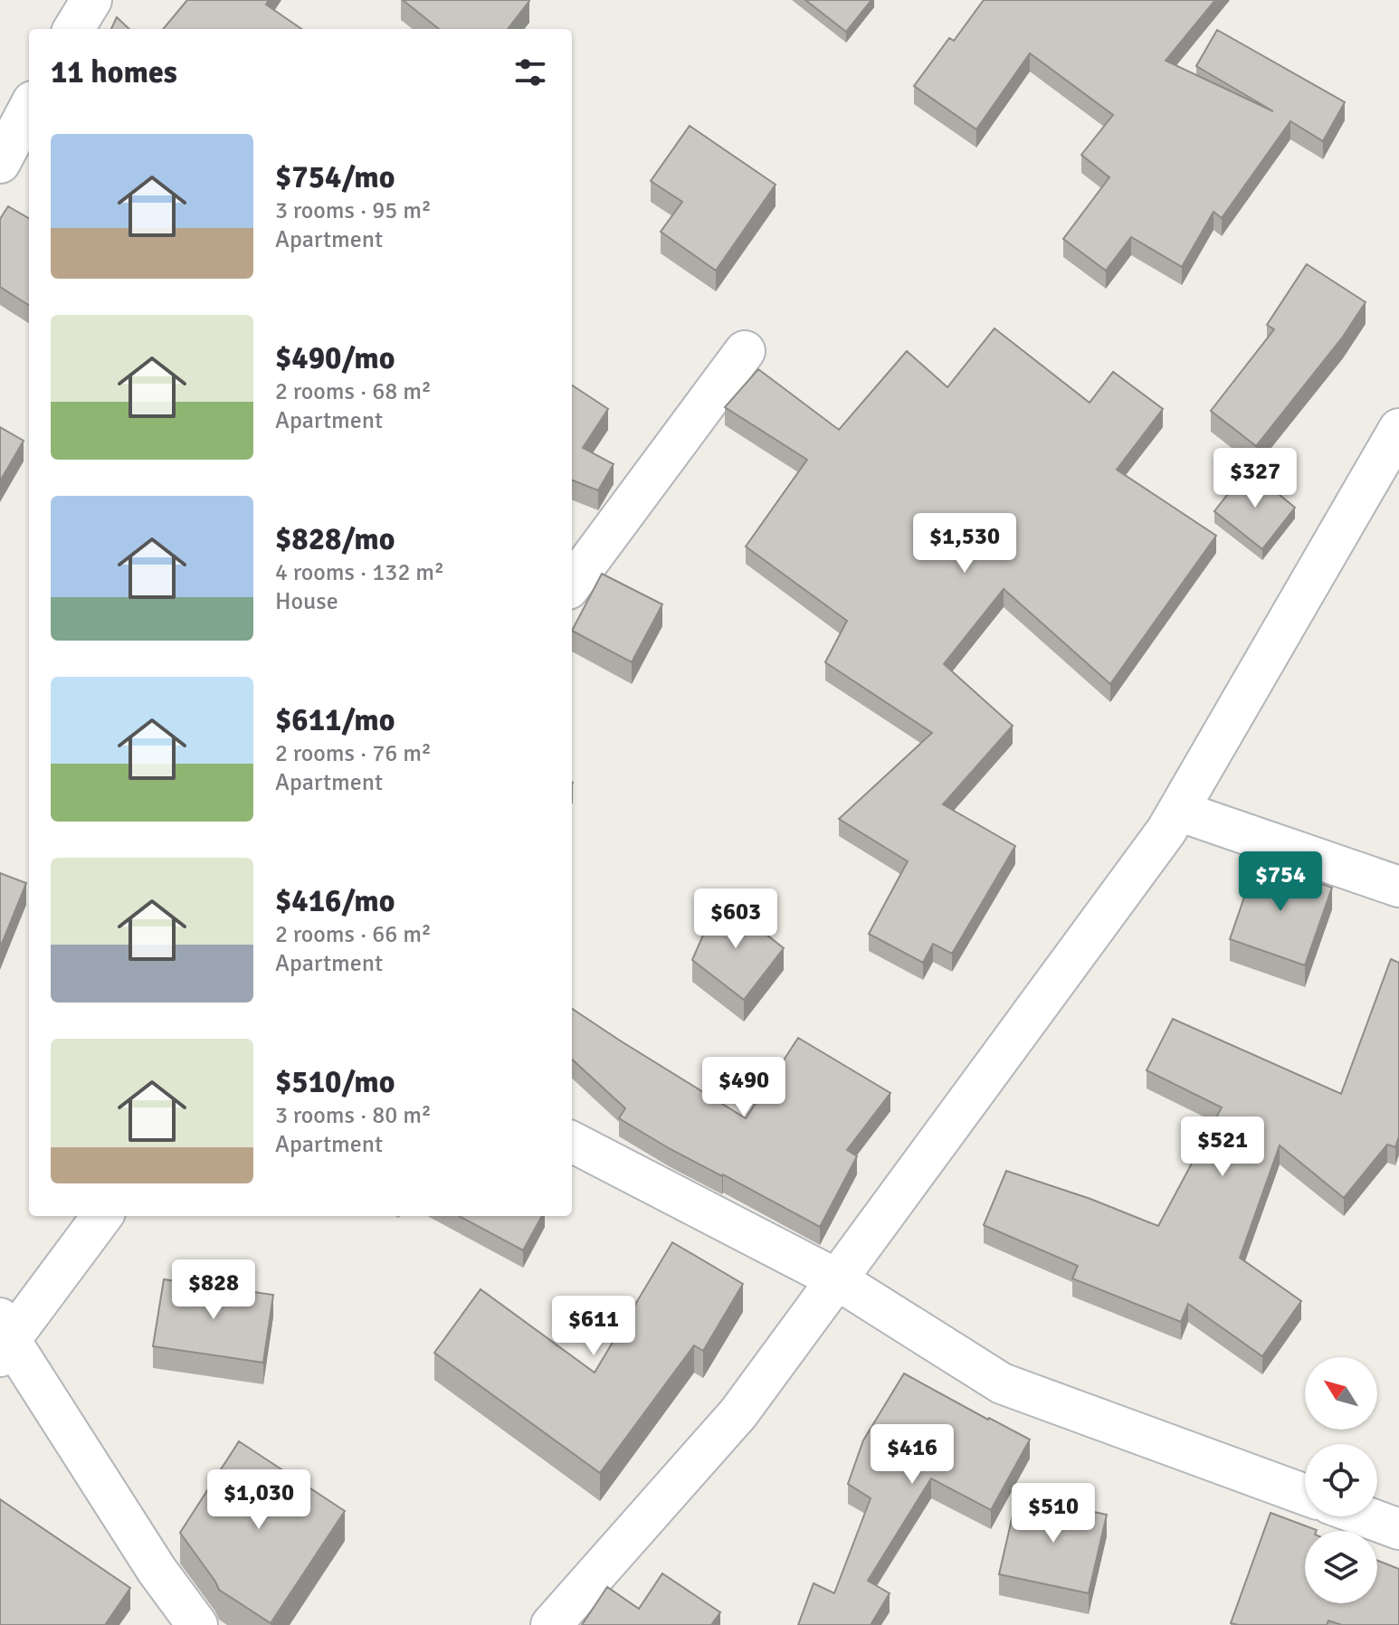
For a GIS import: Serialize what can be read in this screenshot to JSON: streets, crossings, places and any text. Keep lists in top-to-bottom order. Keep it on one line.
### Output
{"north":"top left","page":{"heading":"11 homes","list":[{"name":"$754/mo","note":"3 rooms · 95 m² · Apartment"},{"name":"$490/mo","note":"2 rooms · 68 m² · Apartment"},{"name":"$828/mo","note":"4 rooms · 132 m² · House"},{"name":"$611/mo","note":"2 rooms · 76 m² · Apartment"},{"name":"$416/mo","note":"2 rooms · 66 m² · Apartment"},{"name":"$510/mo","note":"3 rooms · 80 m² · Apartment"}],"price":["$327","$1,530","$754","$603","$490","$521","$828","$611","$416","$1,030","$510"]}}
